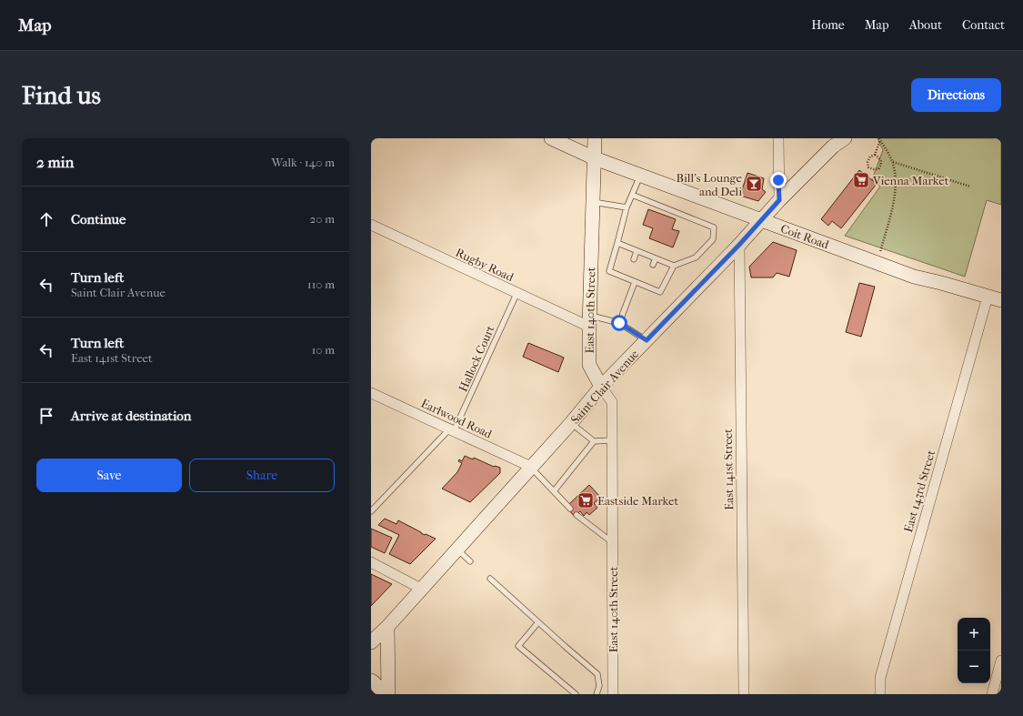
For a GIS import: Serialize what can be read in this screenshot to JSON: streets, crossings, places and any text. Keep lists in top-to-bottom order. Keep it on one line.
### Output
{"streets":{"street":["Coit Road","Rugby Road","East 140th Street","Saint Clair Avenue","Earlwood Road","East 141st Street","East 143rd Street"],"lane":["Hallock Court"]},"crossings":[["Coit Road","East 140th Street"],["Coit Road","Saint Clair Avenue"],["Coit Road","East 143rd Street"],["Rugby Road","East 140th Street"],["Rugby Road","Hallock Court"],["East 140th Street","Saint Clair Avenue"],["Hallock Court","Earlwood Road"],["Saint Clair Avenue","Earlwood Road"],["Saint Clair Avenue","East 141st Street"]],"places":{"supermarket":["Vienna Market","Eastside Market"],"bar":["Bill's Lounge and Deli"]},"page":{"header":"Map","nav":["Home","Map","About","Contact"],"buttons":["Directions",["Save","Share"]],"title":"Find us","heading":["2 min","Walk · 140 m"],"list":[["Continue","20 m"],["Turn left","Saint Clair Avenue","110 m"],["Turn left","East 141st Street","10 m"],"Arrive at destination"],"map_buttons":["+","−"]}}
